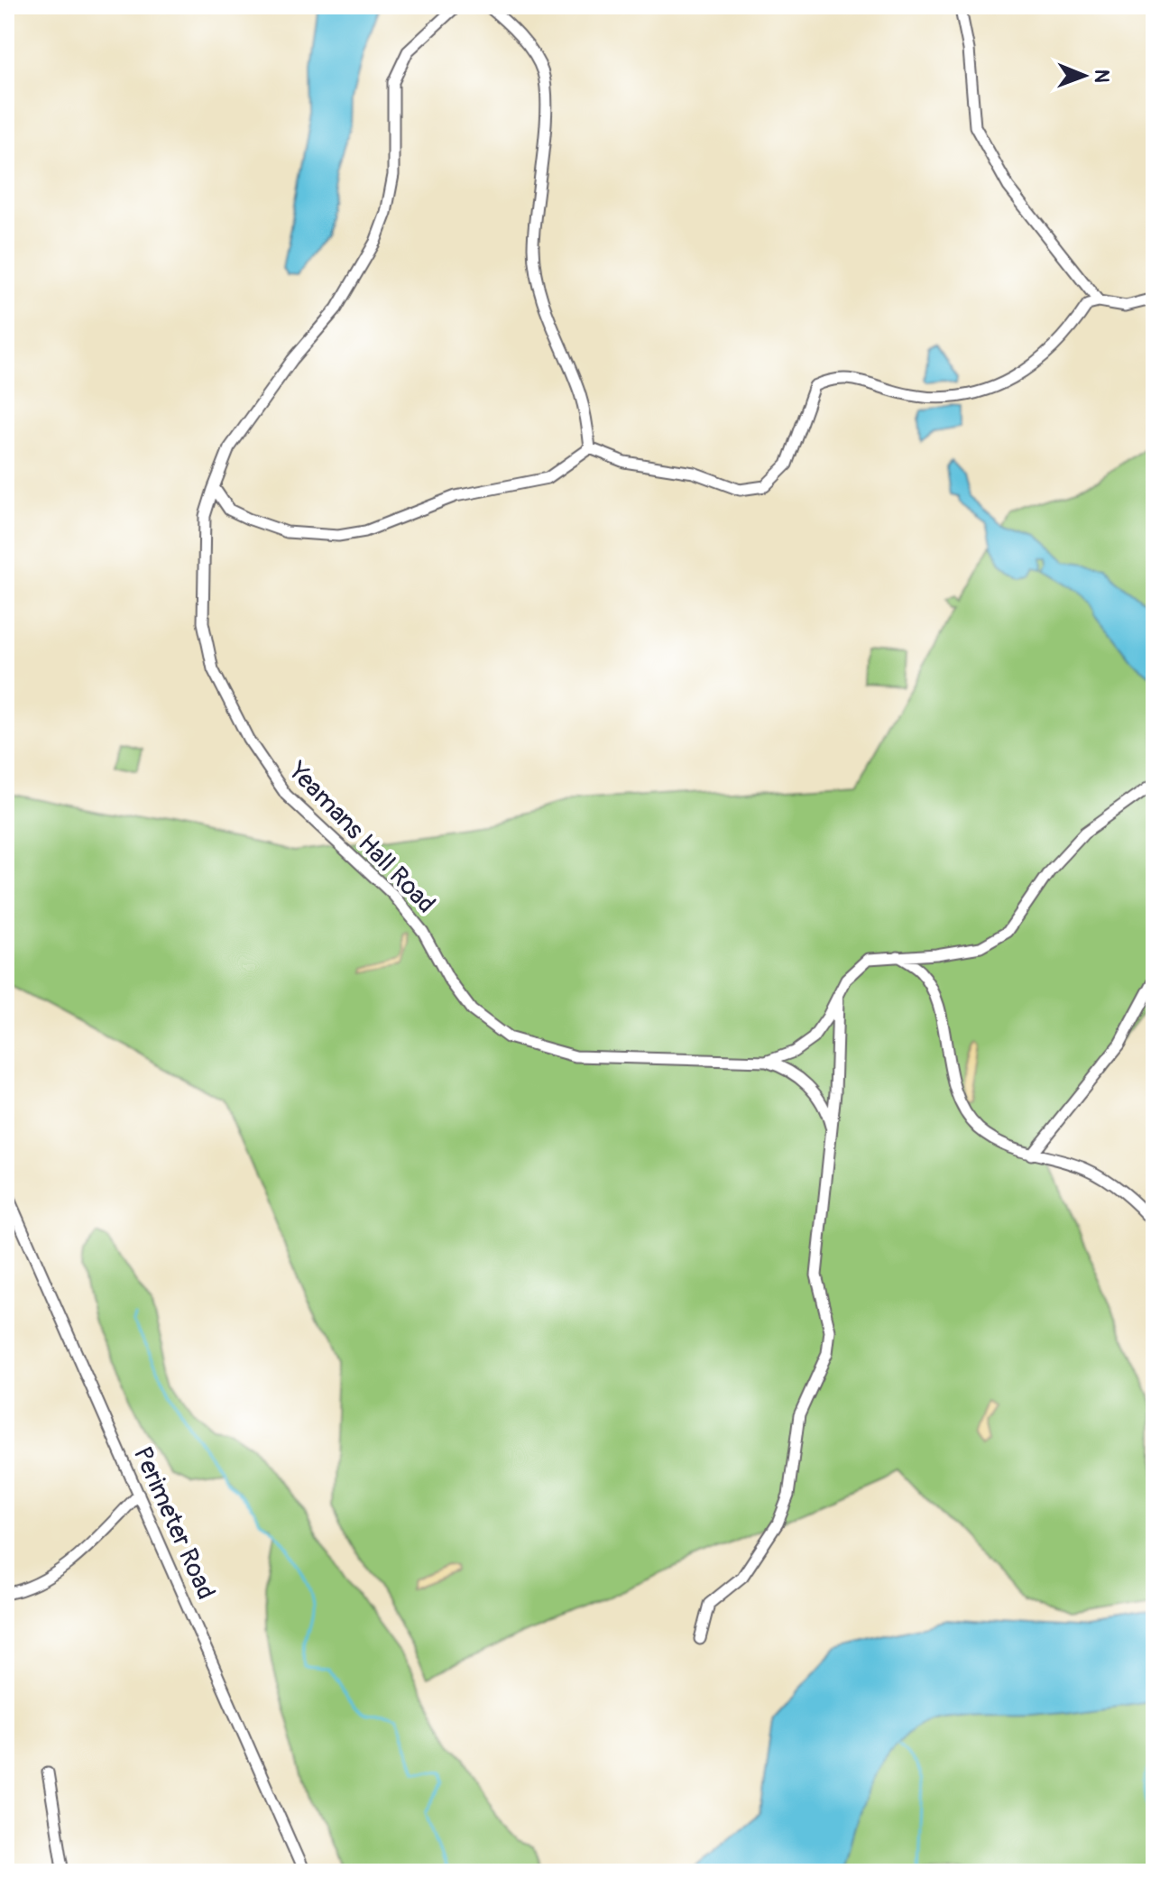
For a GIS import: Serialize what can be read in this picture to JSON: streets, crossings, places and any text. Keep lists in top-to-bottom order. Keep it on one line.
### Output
{"streets":{"street":["Yeamans Hall Road","Perimeter Road"]},"north":"right"}
